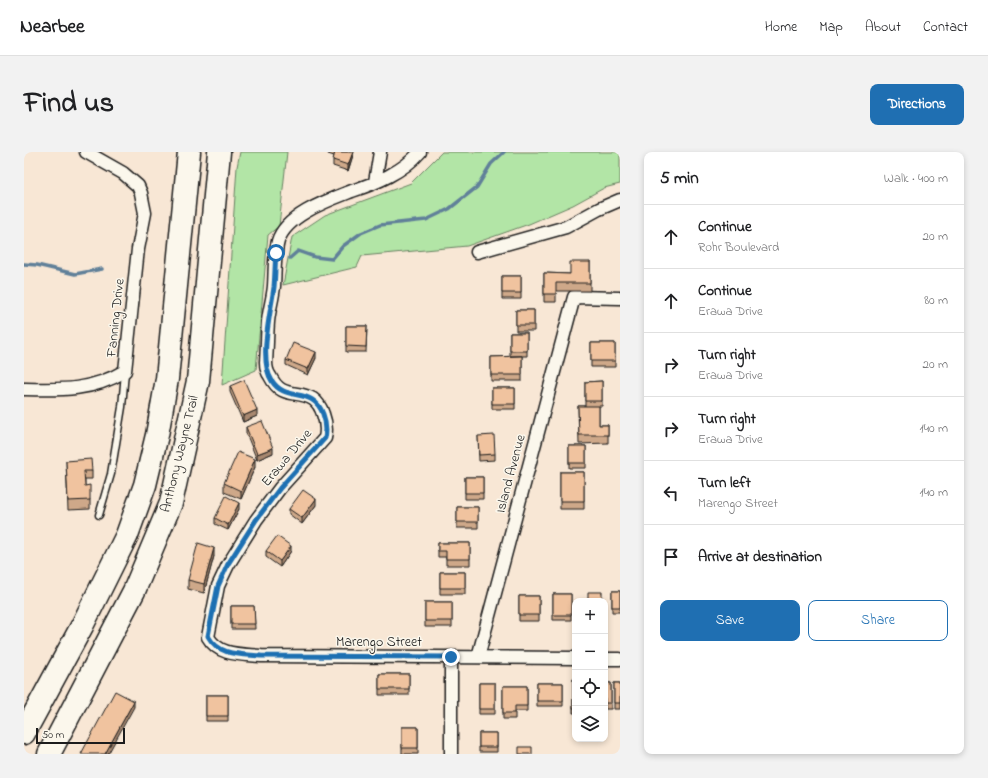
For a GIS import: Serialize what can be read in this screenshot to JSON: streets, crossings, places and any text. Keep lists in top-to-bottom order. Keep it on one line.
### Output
{"streets":{"highway":["Anthony Wayne Trail"],"street":["Fanning Drive","Erawa Drive","Island Avenue","Marengo Street"]},"crossings":[["Erawa Drive","Marengo Street"],["Island Avenue","Marengo Street"]],"scale_bar":"50 m","page":{"header":"Nearbee","nav":["Home","Map","About","Contact"],"title":"Find us","buttons":["Directions",["Save","Share"]],"heading":["5 min","Walk · 400 m"],"list":[["Continue","Rohr Boulevard","20 m"],["Continue","Erawa Drive","80 m"],["Turn right","Erawa Drive","20 m"],["Turn right","Erawa Drive","140 m"],["Turn left","Marengo Street","140 m"],"Arrive at destination"],"map_buttons":["+","−"],"scale":"50 m"}}
